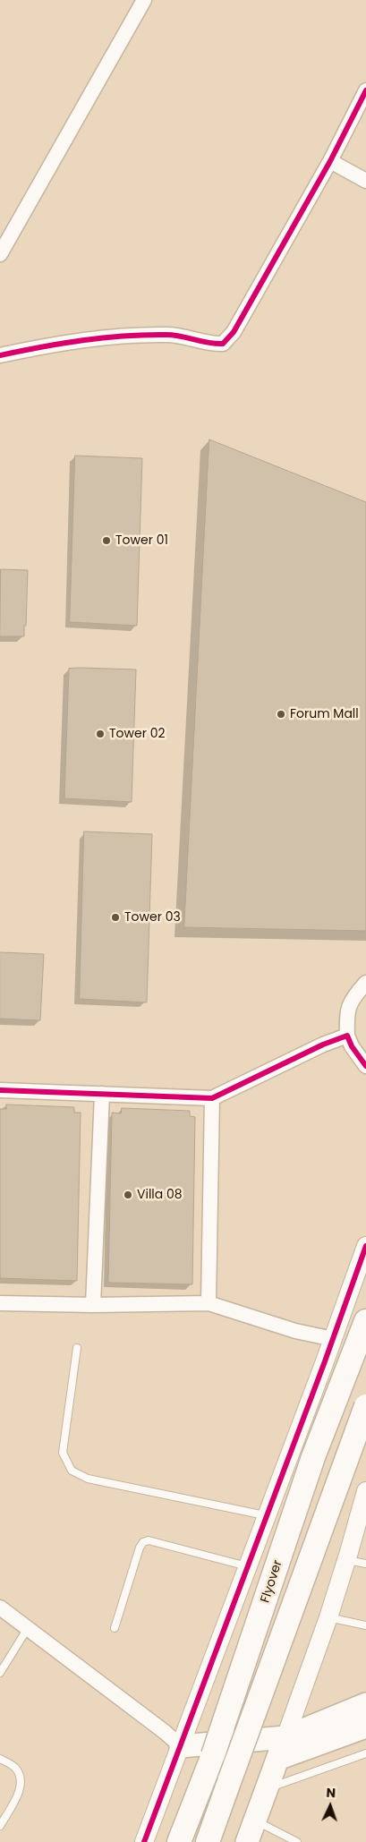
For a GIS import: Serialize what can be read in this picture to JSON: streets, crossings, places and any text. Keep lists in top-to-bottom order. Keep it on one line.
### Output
{"streets":{"highway":["Flyover"]},"places":["Tower 01","Forum Mall","Tower 02","Tower 03","Villa 08"],"north":"top"}
